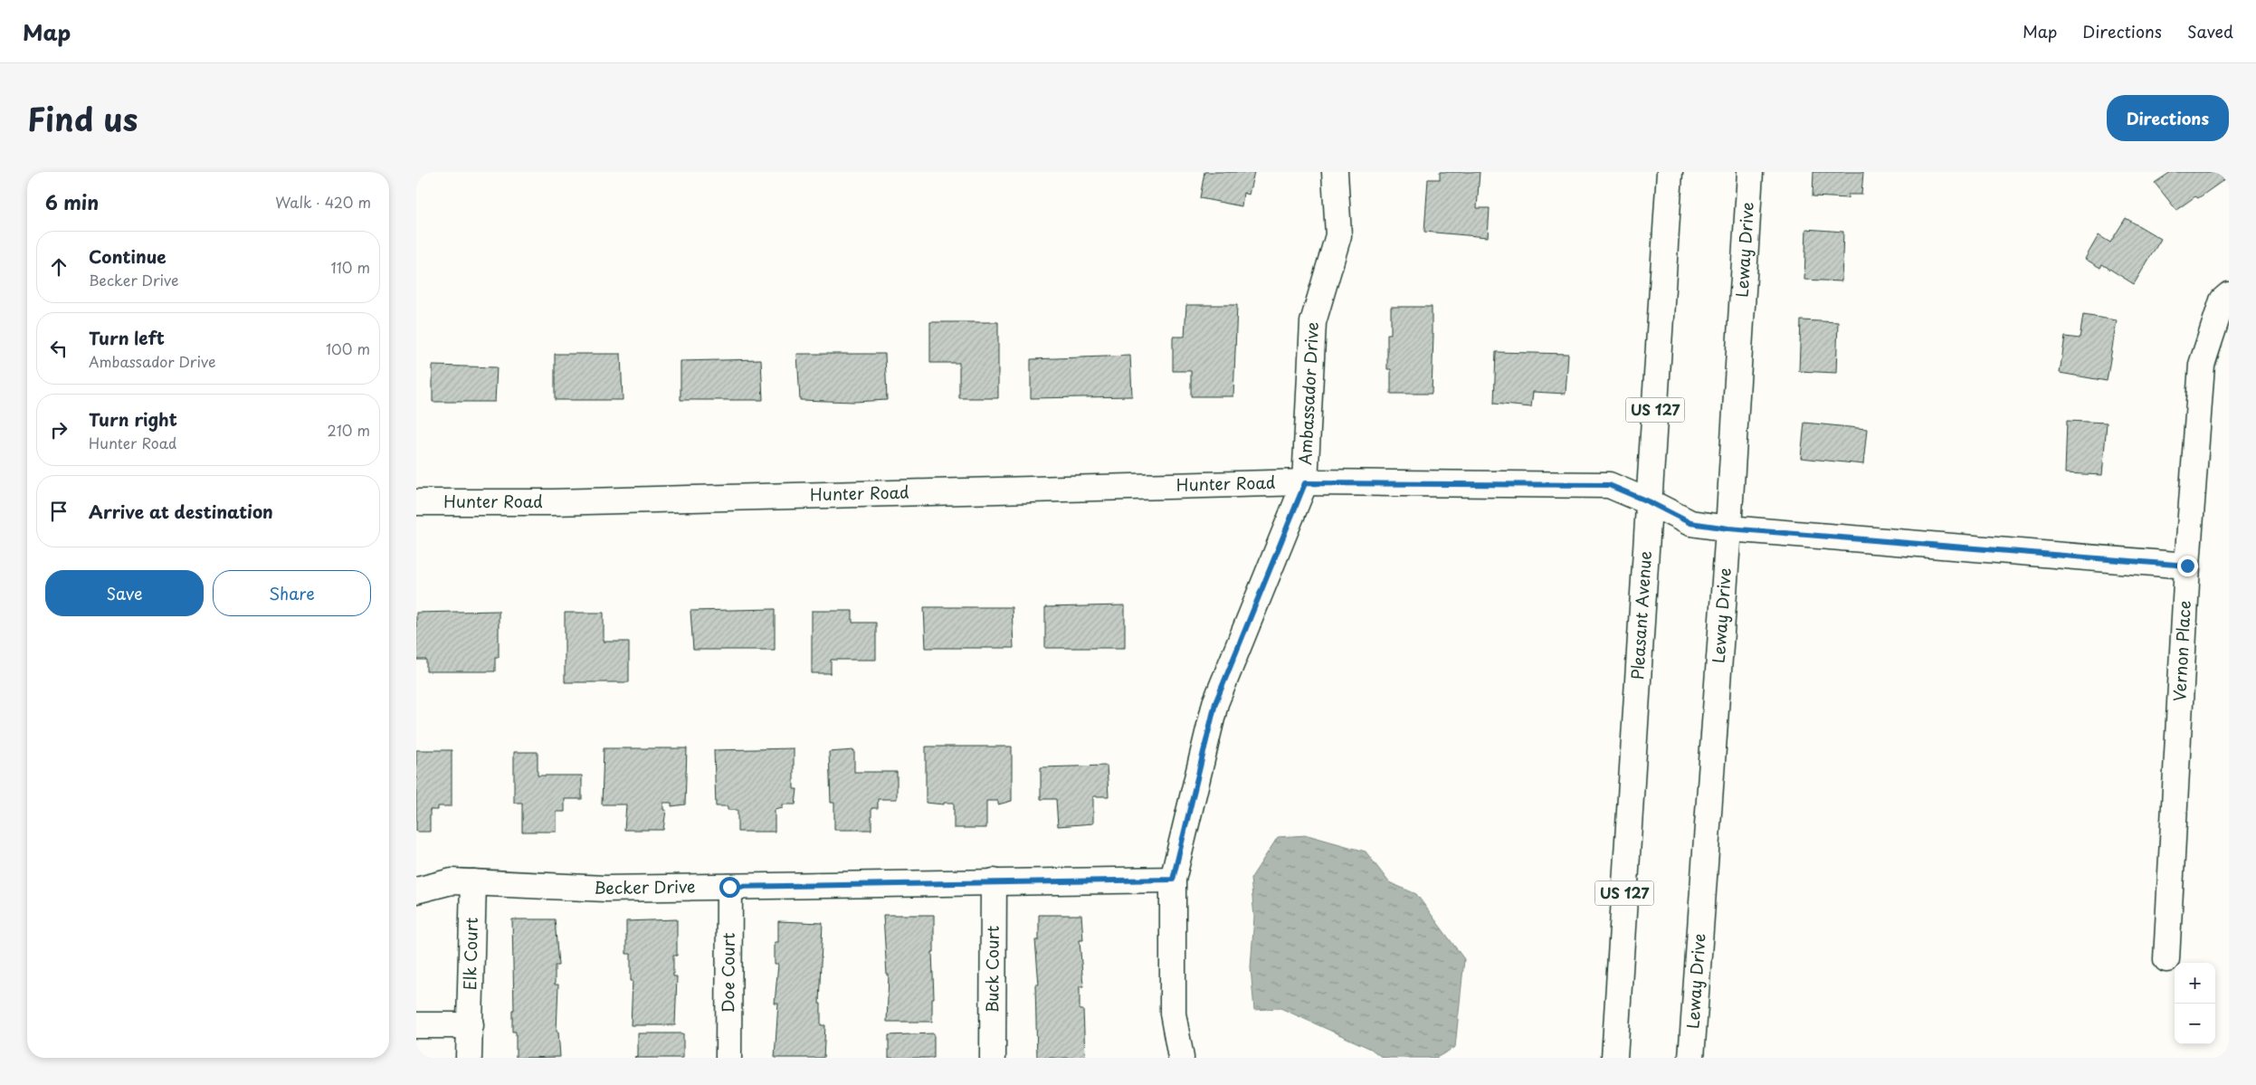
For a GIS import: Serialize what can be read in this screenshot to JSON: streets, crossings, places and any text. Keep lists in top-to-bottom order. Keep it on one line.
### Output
{"streets":{"street":["Leway Drive","Ambassador Drive","US 127","Hunter Road","Pleasant Avenue","Vernon Place","Becker Drive","Elk Court","Buck Court","Doe Court"]},"crossings":[["Leway Drive","Hunter Road"],["Ambassador Drive","Hunter Road"],["Ambassador Drive","Becker Drive"],["Hunter Road","Pleasant Avenue"],["Hunter Road","Vernon Place"],["Becker Drive","Elk Court"],["Becker Drive","Buck Court"],["Becker Drive","Doe Court"]],"page":{"header":"Map","nav":["Map","Directions","Saved"],"title":"Find us","buttons":["Directions",["Save","Share"]],"heading":["6 min","Walk · 420 m"],"list":[["Continue","Becker Drive","110 m"],["Turn left","Ambassador Drive","100 m"],["Turn right","Hunter Road","210 m"],"Arrive at destination"],"map_buttons":["+","−"]}}
